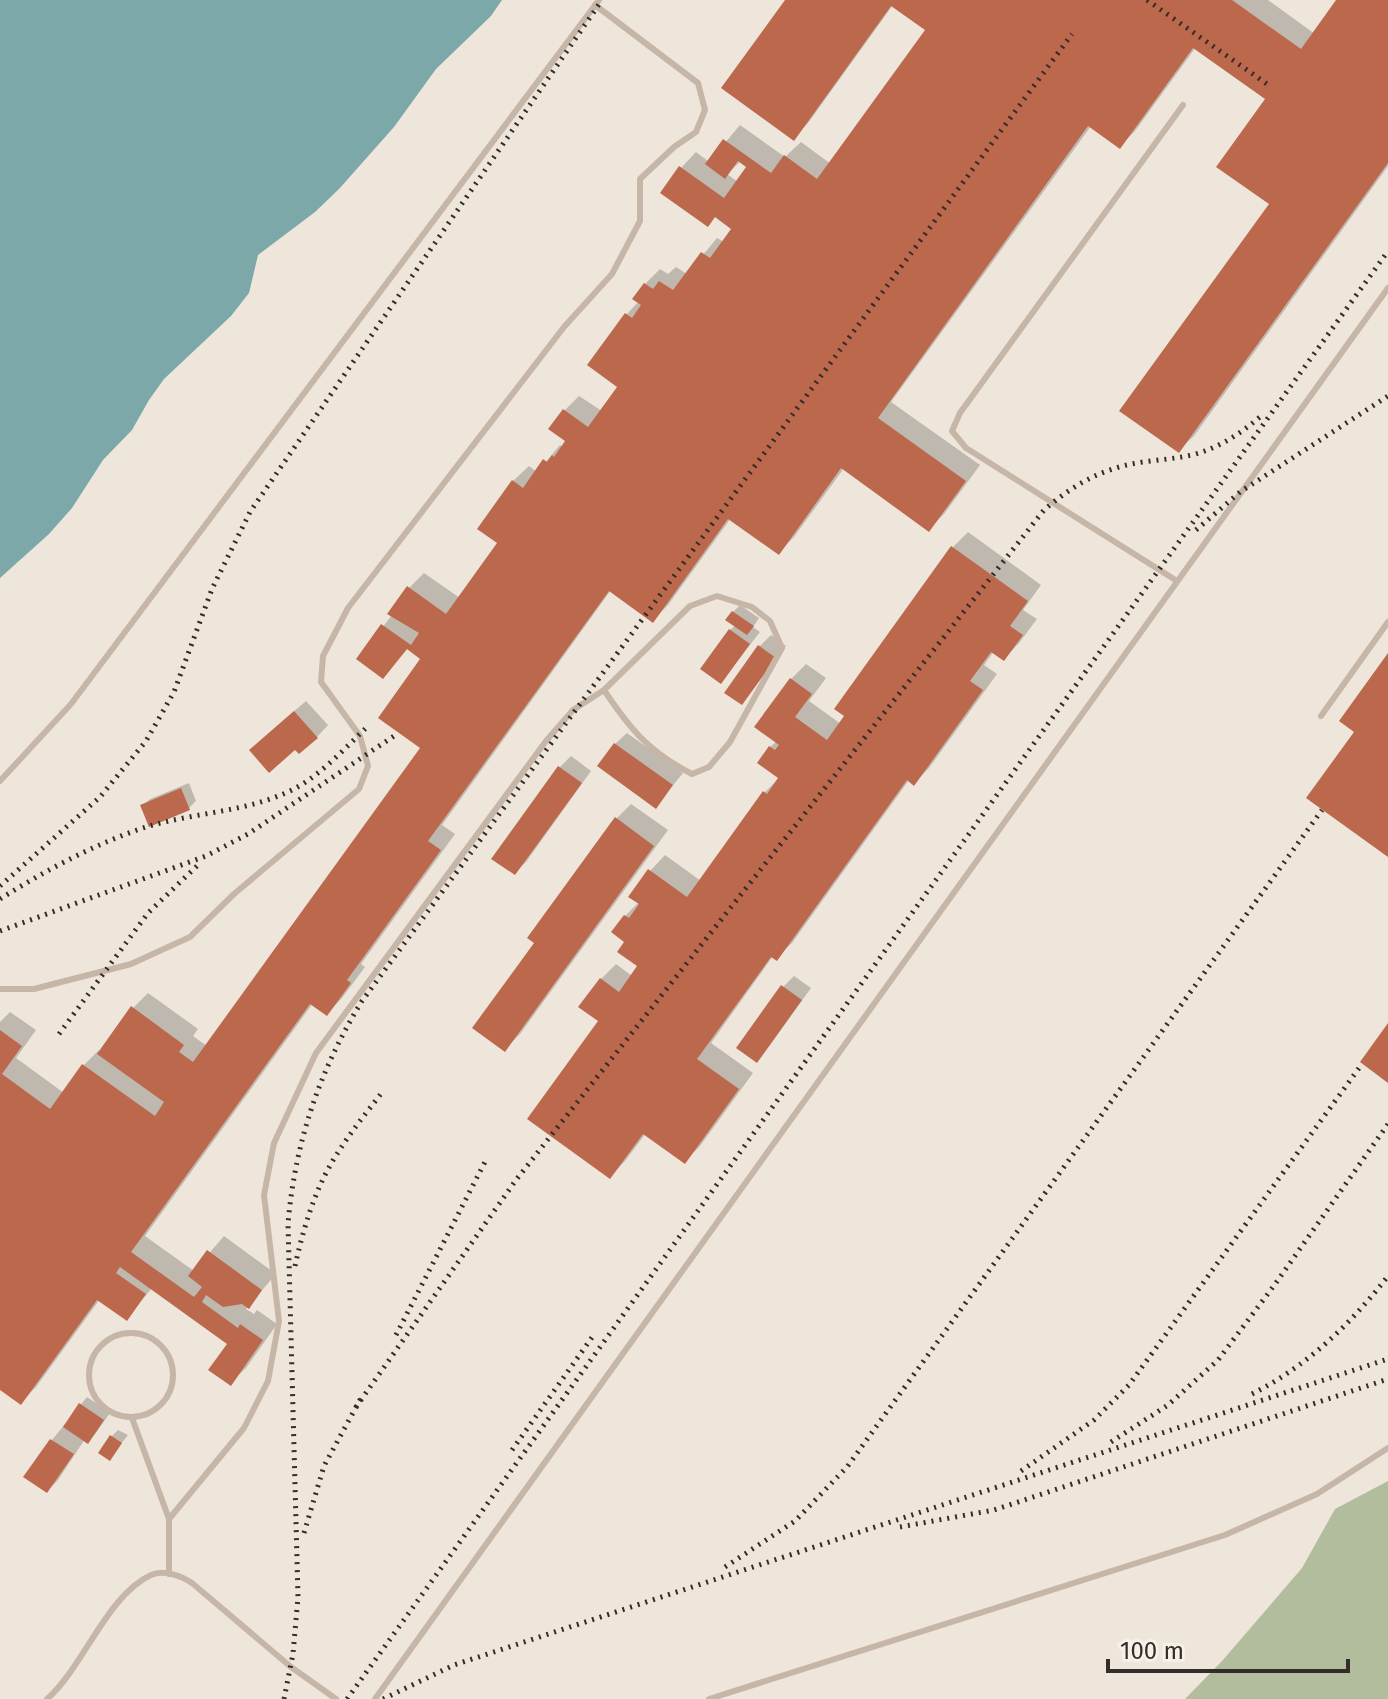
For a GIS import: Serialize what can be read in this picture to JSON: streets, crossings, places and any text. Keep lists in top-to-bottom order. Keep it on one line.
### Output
{"scale_bar":"100 m"}
